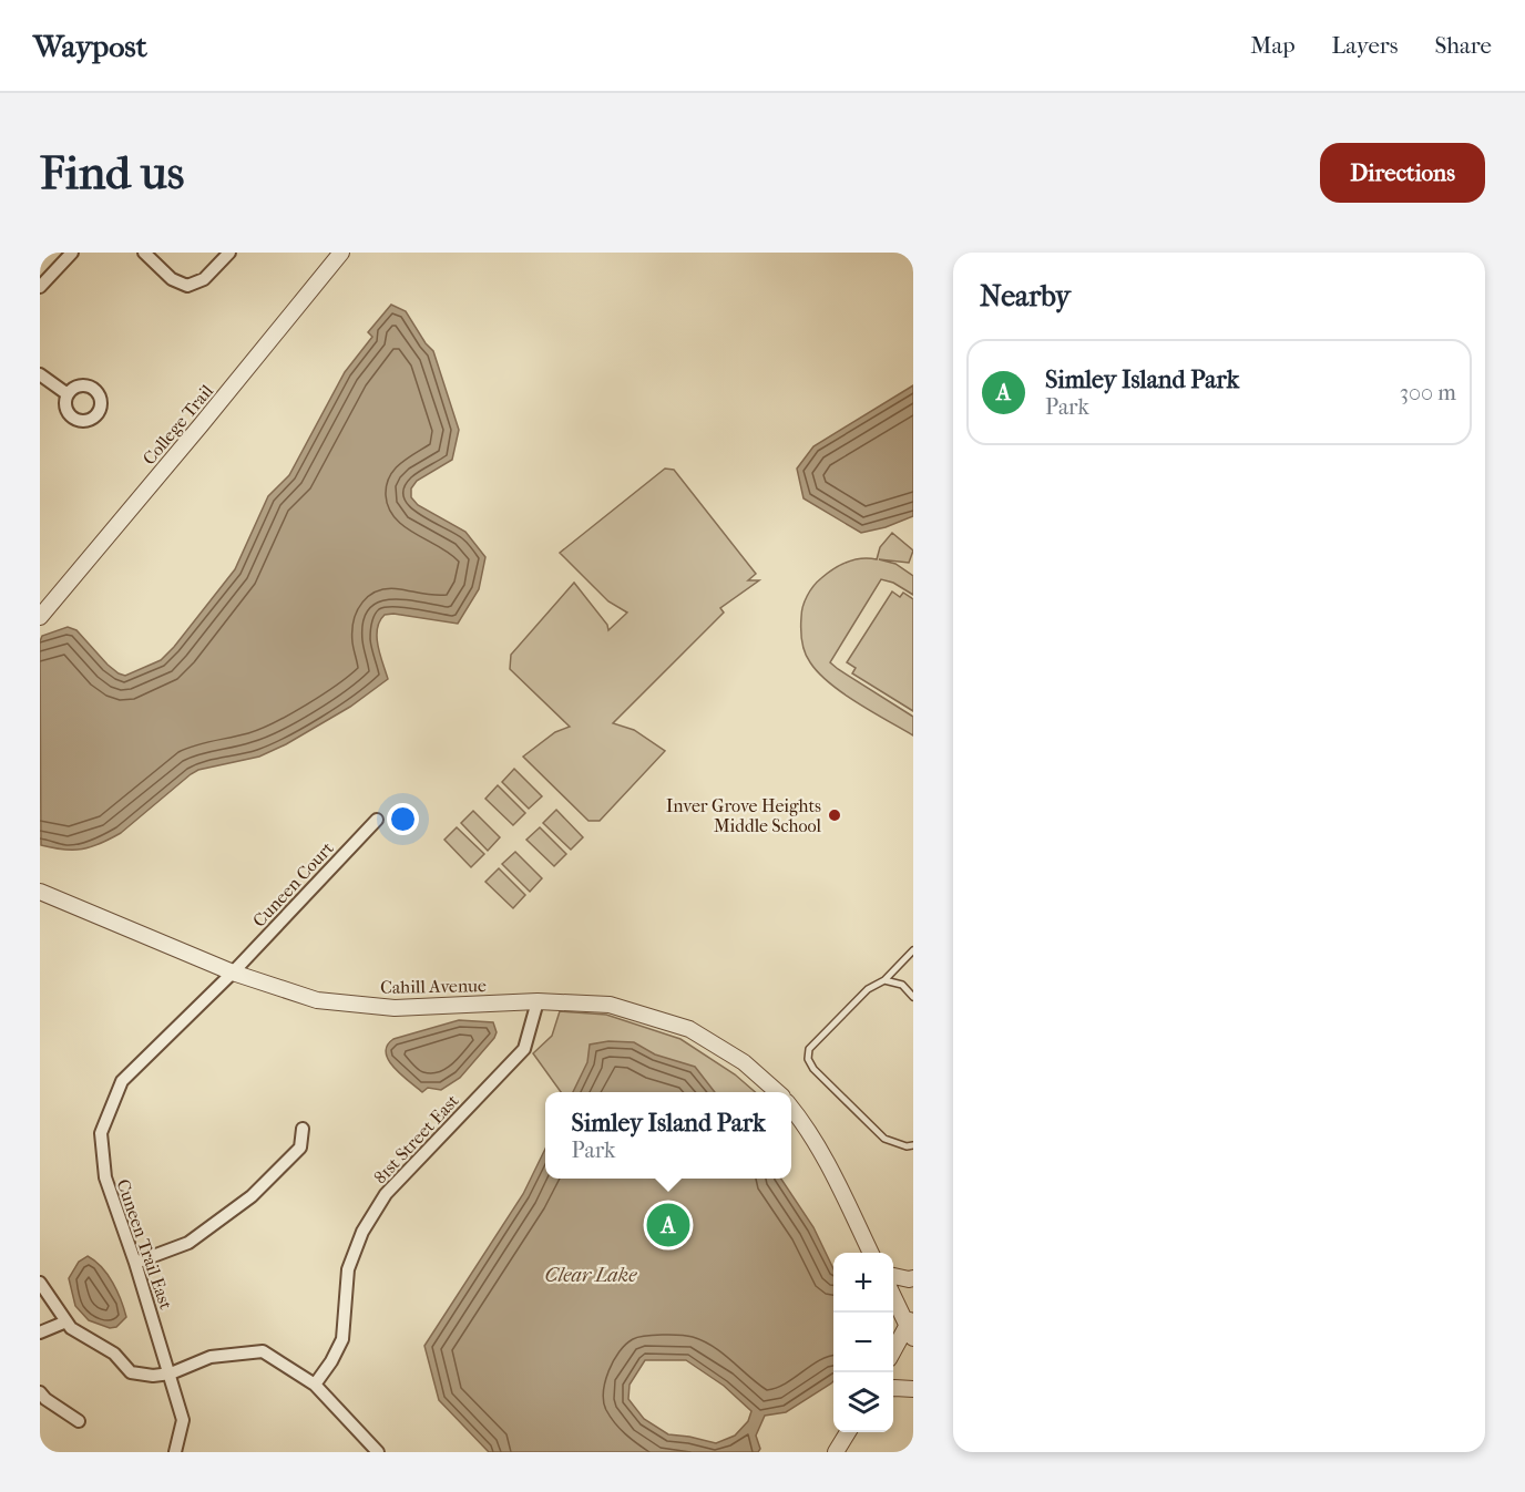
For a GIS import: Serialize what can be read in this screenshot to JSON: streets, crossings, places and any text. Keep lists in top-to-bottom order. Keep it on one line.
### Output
{"streets":{"street":["College Trail","Cuneen Court","Cahill Avenue","81st Street East","Cuneen Trail East"]},"crossings":[["Cuneen Court","Cahill Avenue"],["Cuneen Court","Cuneen Trail East"],["Cahill Avenue","81st Street East"],["Cahill Avenue","Cuneen Trail East"]],"water":["Clear Lake"],"places":["Inver Grove Heights Middle School"],"page":{"header":"Waypost","nav":["Map","Layers","Share"],"buttons":"Directions","title":"Find us","heading":"Nearby","list":[{"mark":"A","name":"Simley Island Park","note":"Park","value":"300 m"}],"popup":["Simley Island Park","Park"],"pins":"A","map_buttons":["+","−"]}}
